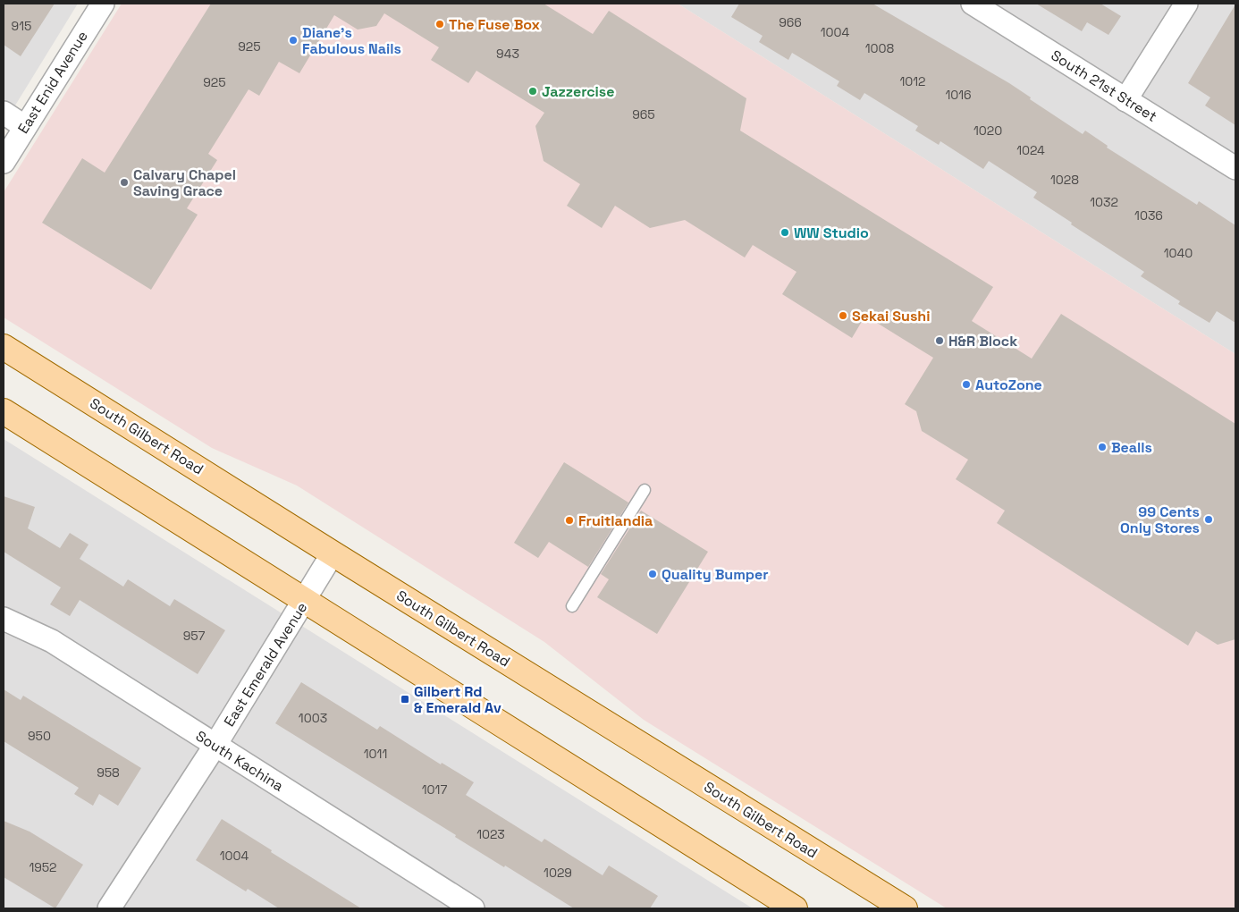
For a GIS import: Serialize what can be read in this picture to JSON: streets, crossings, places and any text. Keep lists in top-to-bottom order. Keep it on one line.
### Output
{"streets":{"main road":["South Gilbert Road"],"street":["East Enid Avenue","South 21st Street","East Emerald Avenue","South Kachina"]},"crossings":[["South Gilbert Road","East Emerald Avenue"],["East Emerald Avenue","South Kachina"]],"places":{"other":["The Fuse Box","Diane's Fabulous Nails","Jazzercise","Calvary Chapel Saving Grace","WW Studio","Sekai Sushi","H&R Block","AutoZone","Bealls","99 Cents Only Stores","Fruitlandia","Quality Bumper"],"transit":["Gilbert Rd & Emerald Av"]},"house_numbers":["966","915","1004","925","1008","943","1012","925","1016","965","1020","1024","1028","1032","1036","1040","957","1003","950","1011","958","1017","1023","1004","1952","1029"]}
